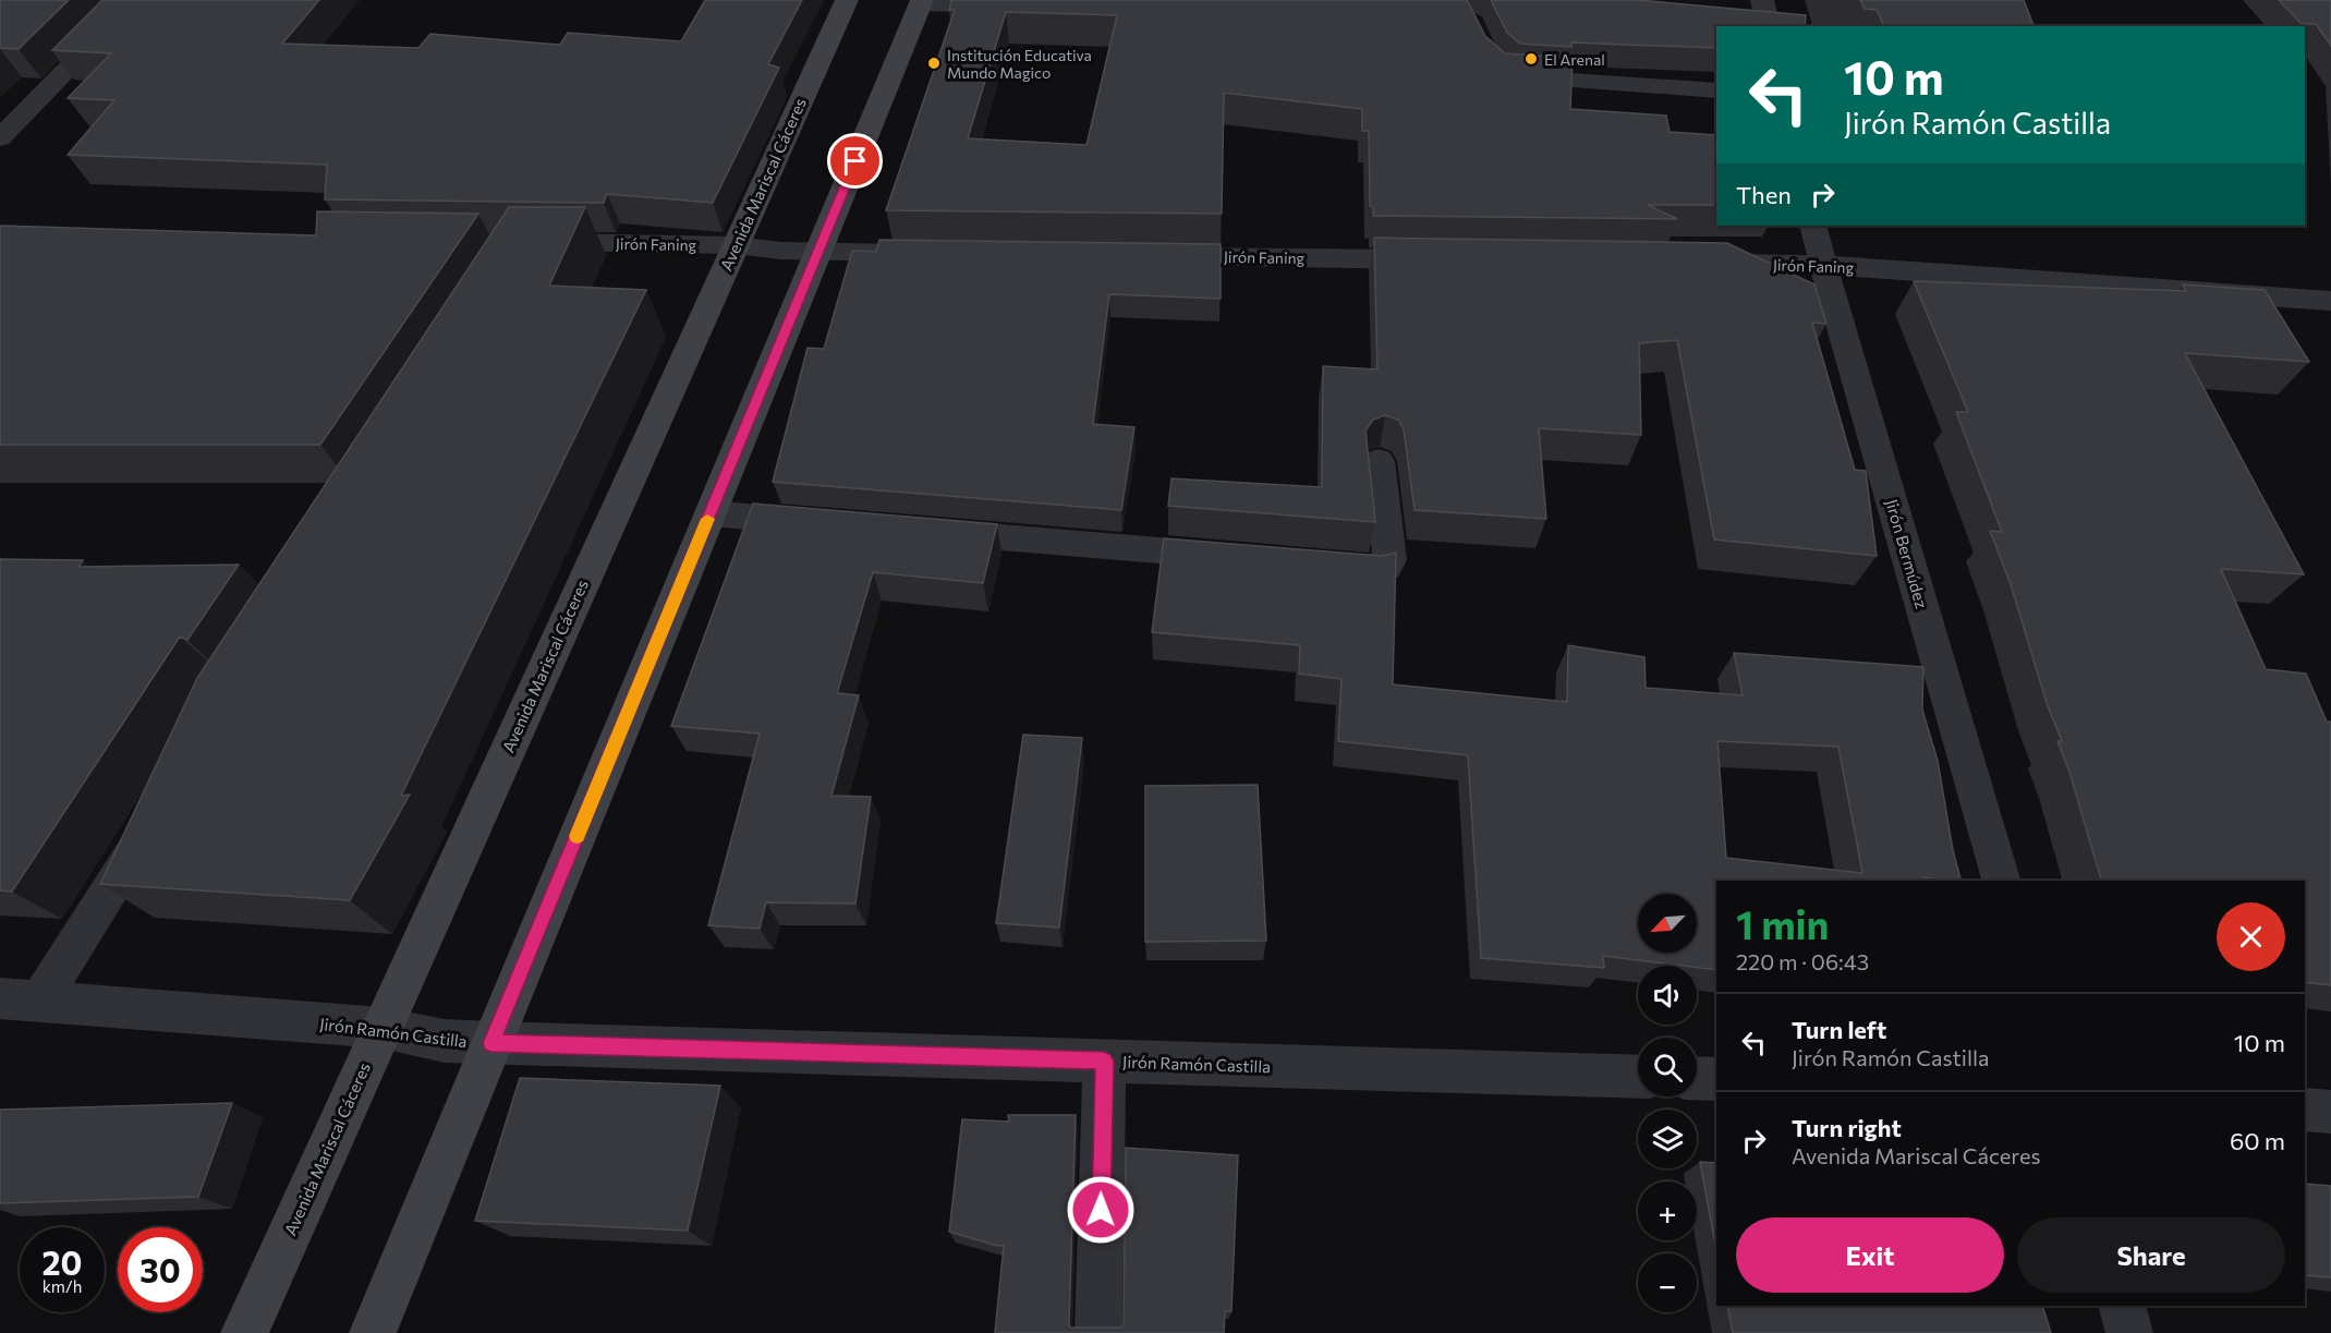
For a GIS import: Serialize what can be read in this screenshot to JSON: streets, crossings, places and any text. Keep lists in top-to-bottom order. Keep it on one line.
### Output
{"streets":{"main road":["Avenida Mariscal Cáceres"],"street":["Jirón Faning","Jirón Bermúdez","Jirón Ramón Castilla"]},"crossings":[["Avenida Mariscal Cáceres","Jirón Faning"],["Avenida Mariscal Cáceres","Jirón Ramón Castilla"],["Jirón Faning","Jirón Bermúdez"]],"places":["El Arenal","Institución Educativa Mundo Magico"],"north":"bottom left","page":{"turn":["10 m","Jirón Ramón Castilla"],"then":"Then","heading":["1 min","220 m · 06:43"],"map_buttons":["+","−"],"list":[{"name":"Turn left","note":"Jirón Ramón Castilla","value":"10 m"},{"name":"Turn right","note":"Avenida Mariscal Cáceres","value":"60 m"}],"buttons":["Exit","Share"],"speed":"20 km/h","limit":"30"}}
